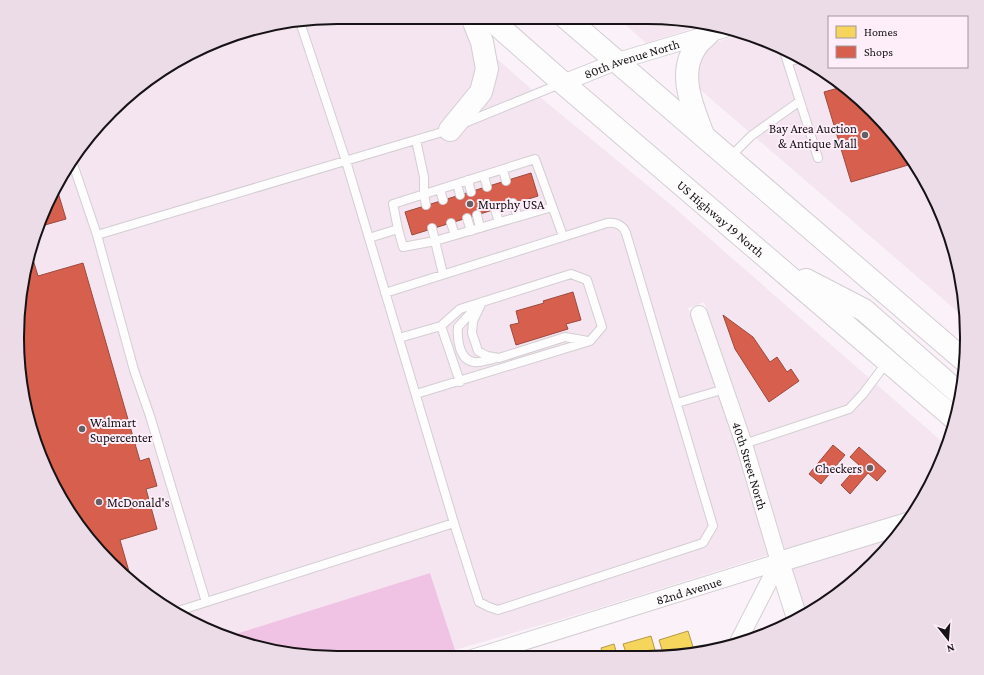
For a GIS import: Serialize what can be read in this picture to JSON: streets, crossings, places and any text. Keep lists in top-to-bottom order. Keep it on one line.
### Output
{"streets":{"highway":["US Highway 19 North"],"street":["80th Avenue North","40th Street North","82nd Avenue"]},"crossings":[["80th Avenue North","US Highway 19 North"],["40th Street North","82nd Avenue"]],"places":["Bay Area Auction & Antique Mall","Murphy USA","Walmart Supercenter","Checkers","McDonald's"],"legend":["Homes","Shops"],"north":"bottom"}
